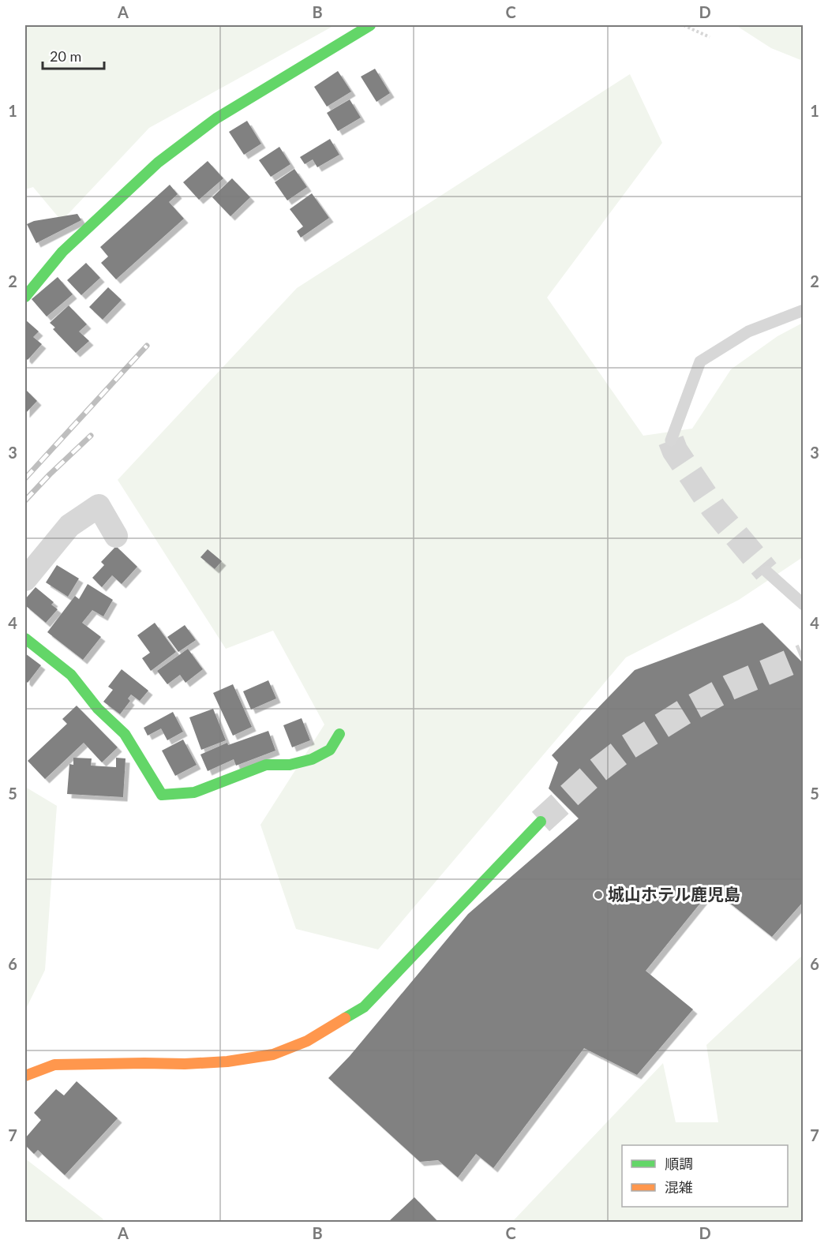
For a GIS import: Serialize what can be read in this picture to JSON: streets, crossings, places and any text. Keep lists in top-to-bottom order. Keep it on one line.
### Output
{"places":["城山ホテル鹿児島"],"legend":["順調","混雑"],"scale_bar":"20 m","grid":{"columns":["A","B","C","D"],"rows":["1","2","3","4","5","6","7"]}}
